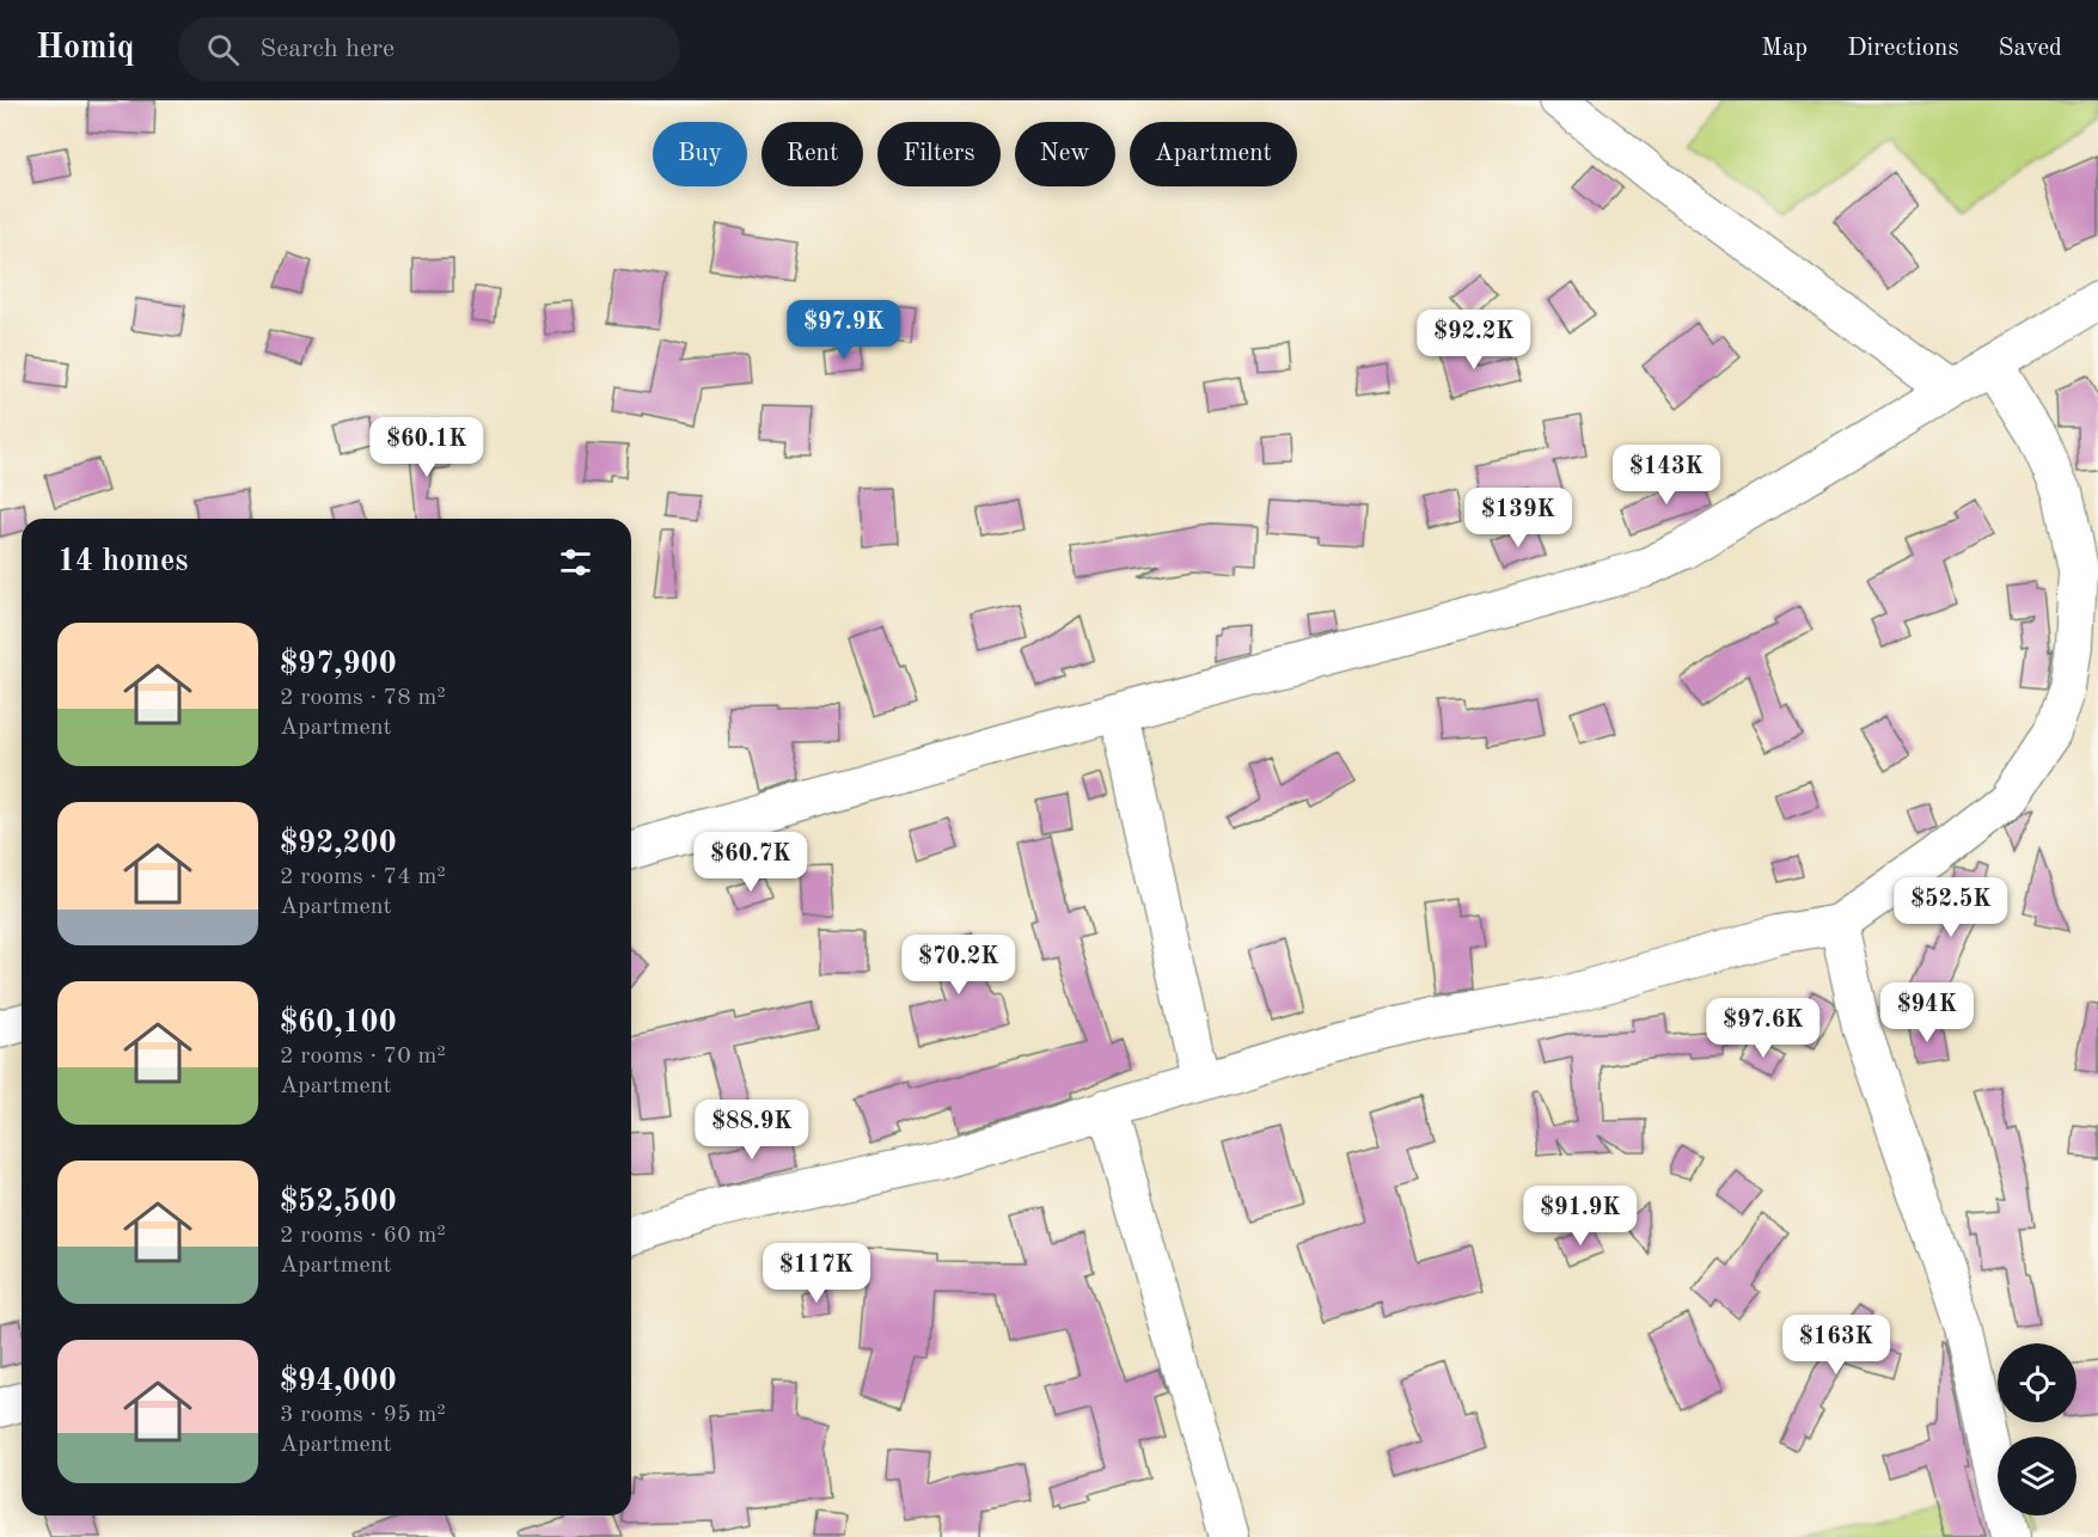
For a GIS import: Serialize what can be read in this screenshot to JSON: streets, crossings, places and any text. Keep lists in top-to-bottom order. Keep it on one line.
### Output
{"page":{"header":"Homiq","search":"Search here","nav":["Map","Directions","Saved"],"chip":["Buy","Rent","Filters","New","Apartment"],"price":["$97.9K","$92.2K","$60.1K","$143K","$139K","$60.7K","$52.5K","$70.2K","$94K","$97.6K","$88.9K","$91.9K","$117K","$163K"],"heading":"14 homes","list":[{"name":"$97,900","note":"2 rooms · 78 m² · Apartment"},{"name":"$92,200","note":"2 rooms · 74 m² · Apartment"},{"name":"$60,100","note":"2 rooms · 70 m² · Apartment"},{"name":"$52,500","note":"2 rooms · 60 m² · Apartment"},{"name":"$94,000","note":"3 rooms · 95 m² · Apartment"}]}}
